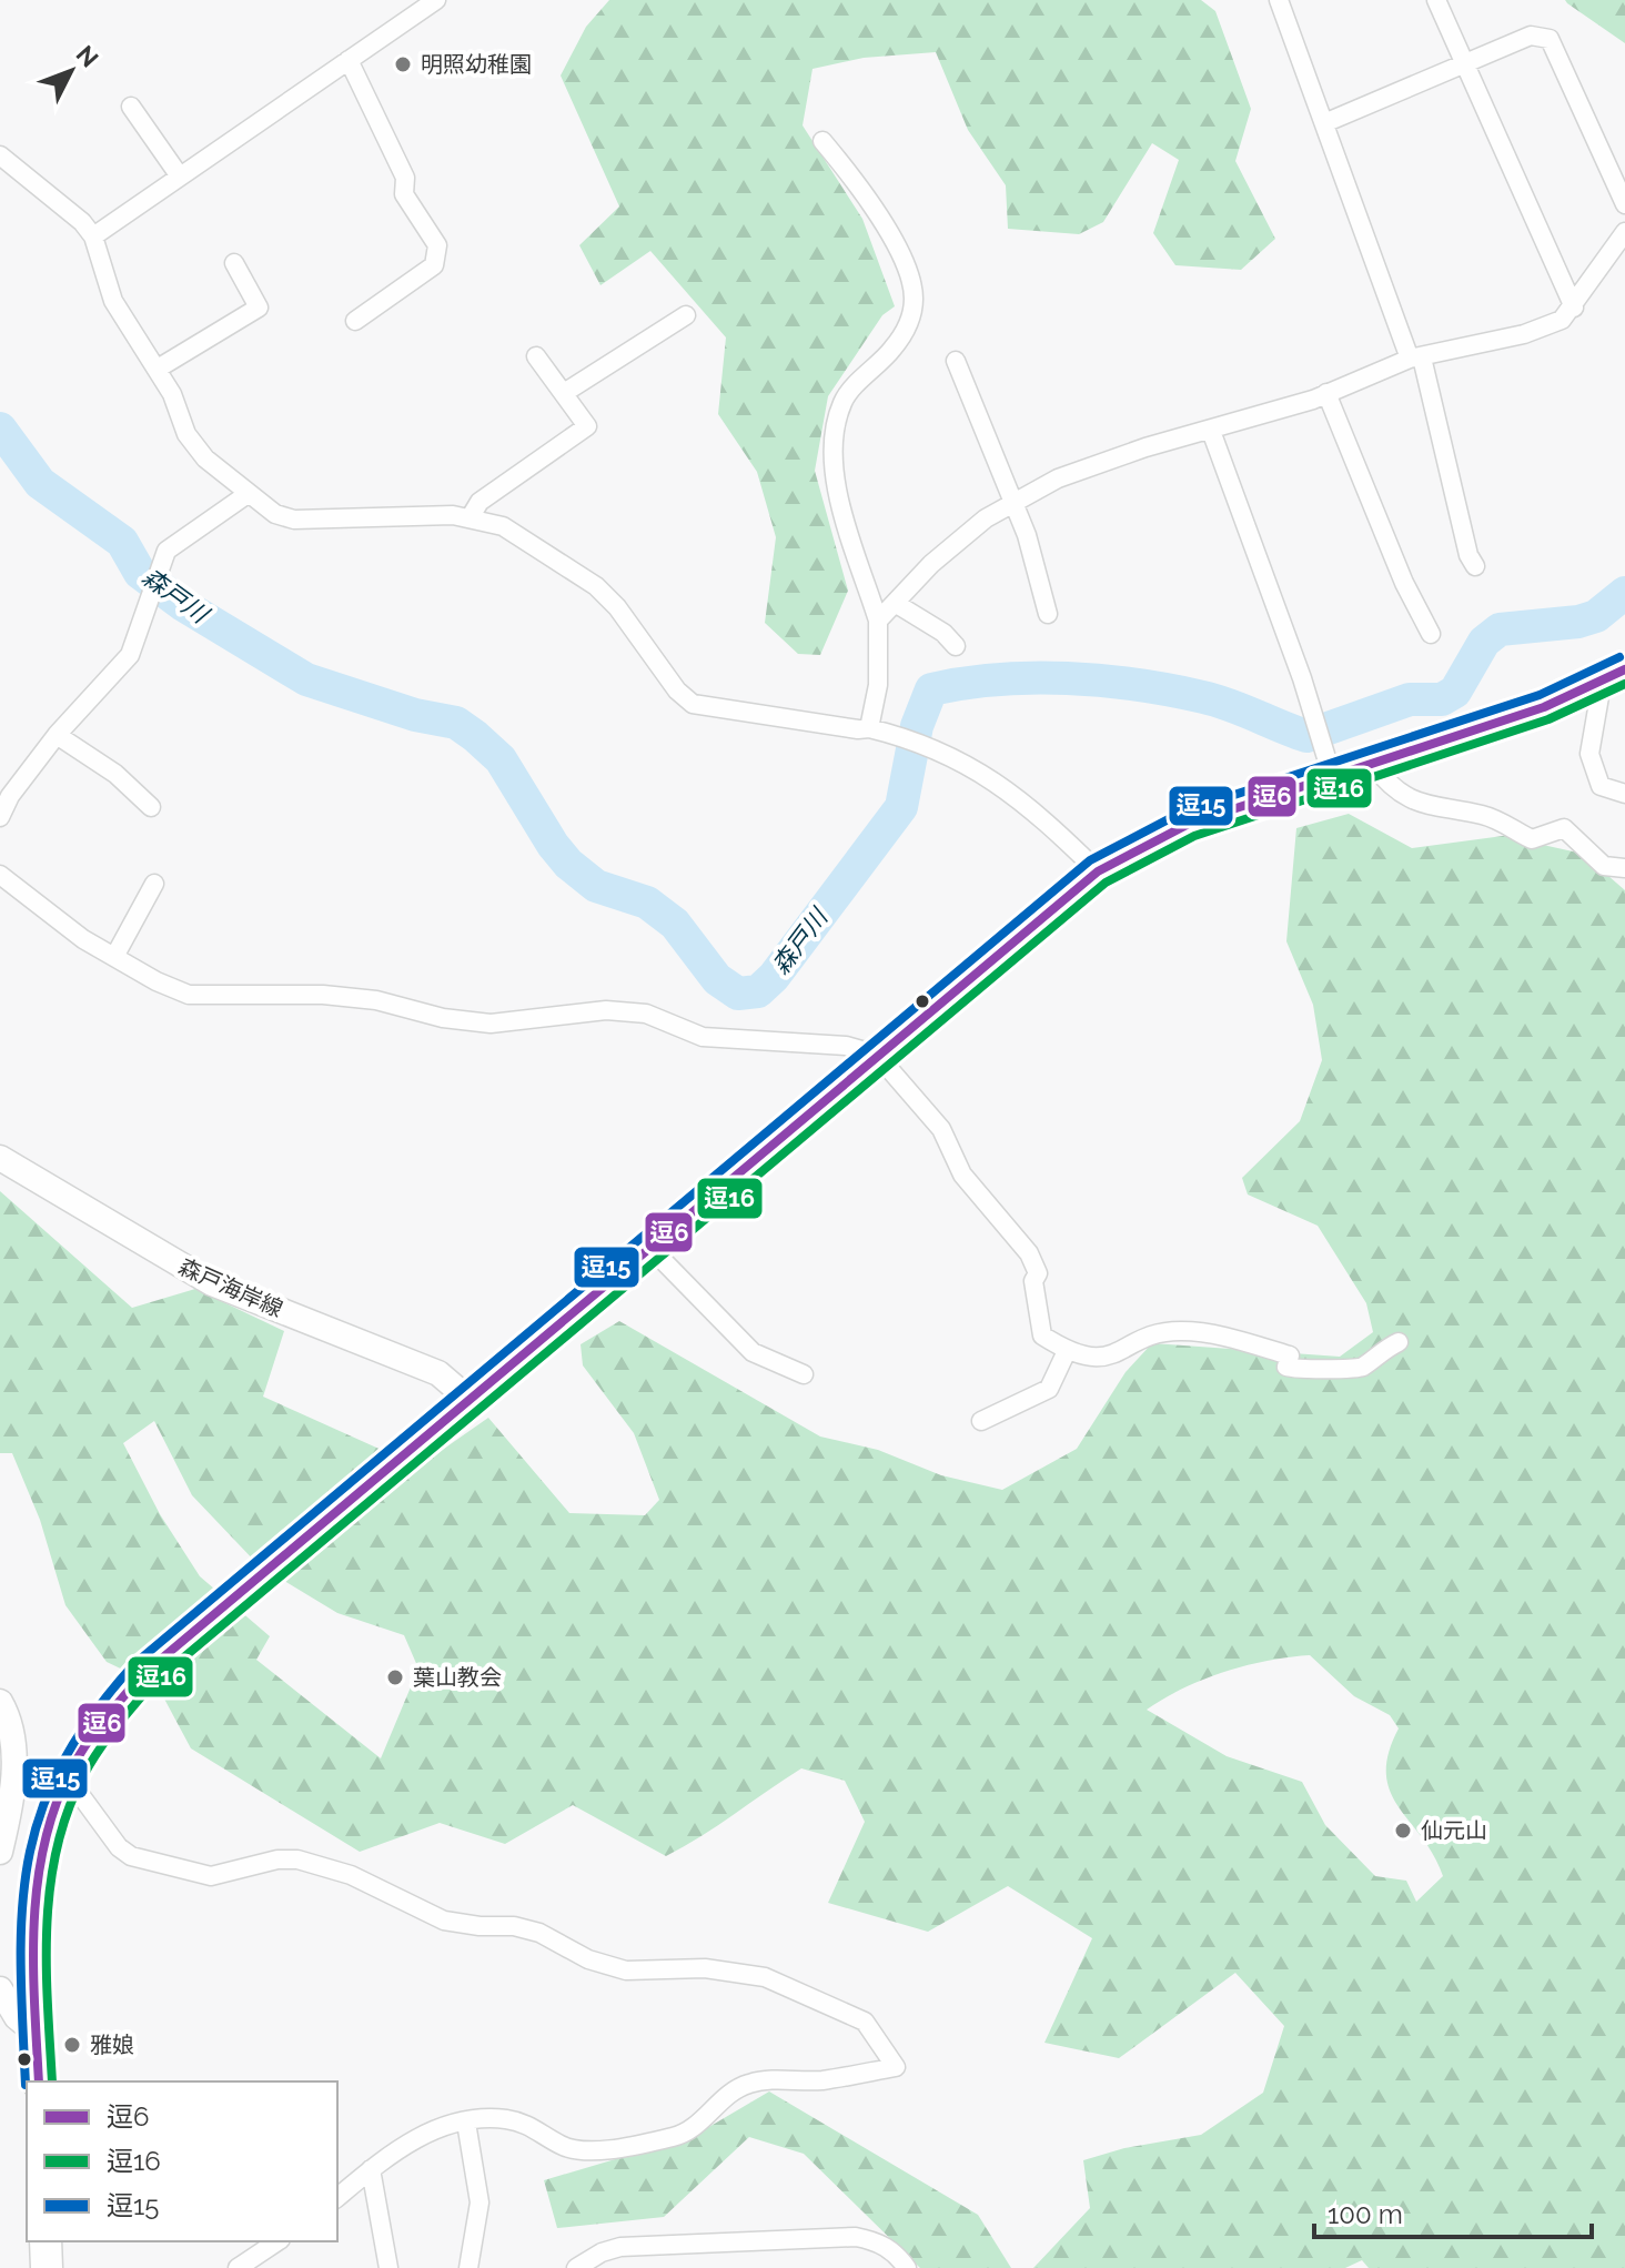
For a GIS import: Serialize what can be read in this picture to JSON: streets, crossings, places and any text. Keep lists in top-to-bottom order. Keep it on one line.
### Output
{"streets":{"main road":["森戸海岸線"]},"water":["森戸川"],"places":["明照幼稚園","葉山教会","仙元山","雅娘"],"lines":["transit line 逗15","transit line 逗6","transit line 逗16"],"legend":["逗6","逗16","逗15"],"scale_bar":"100 m","north":"top right"}
